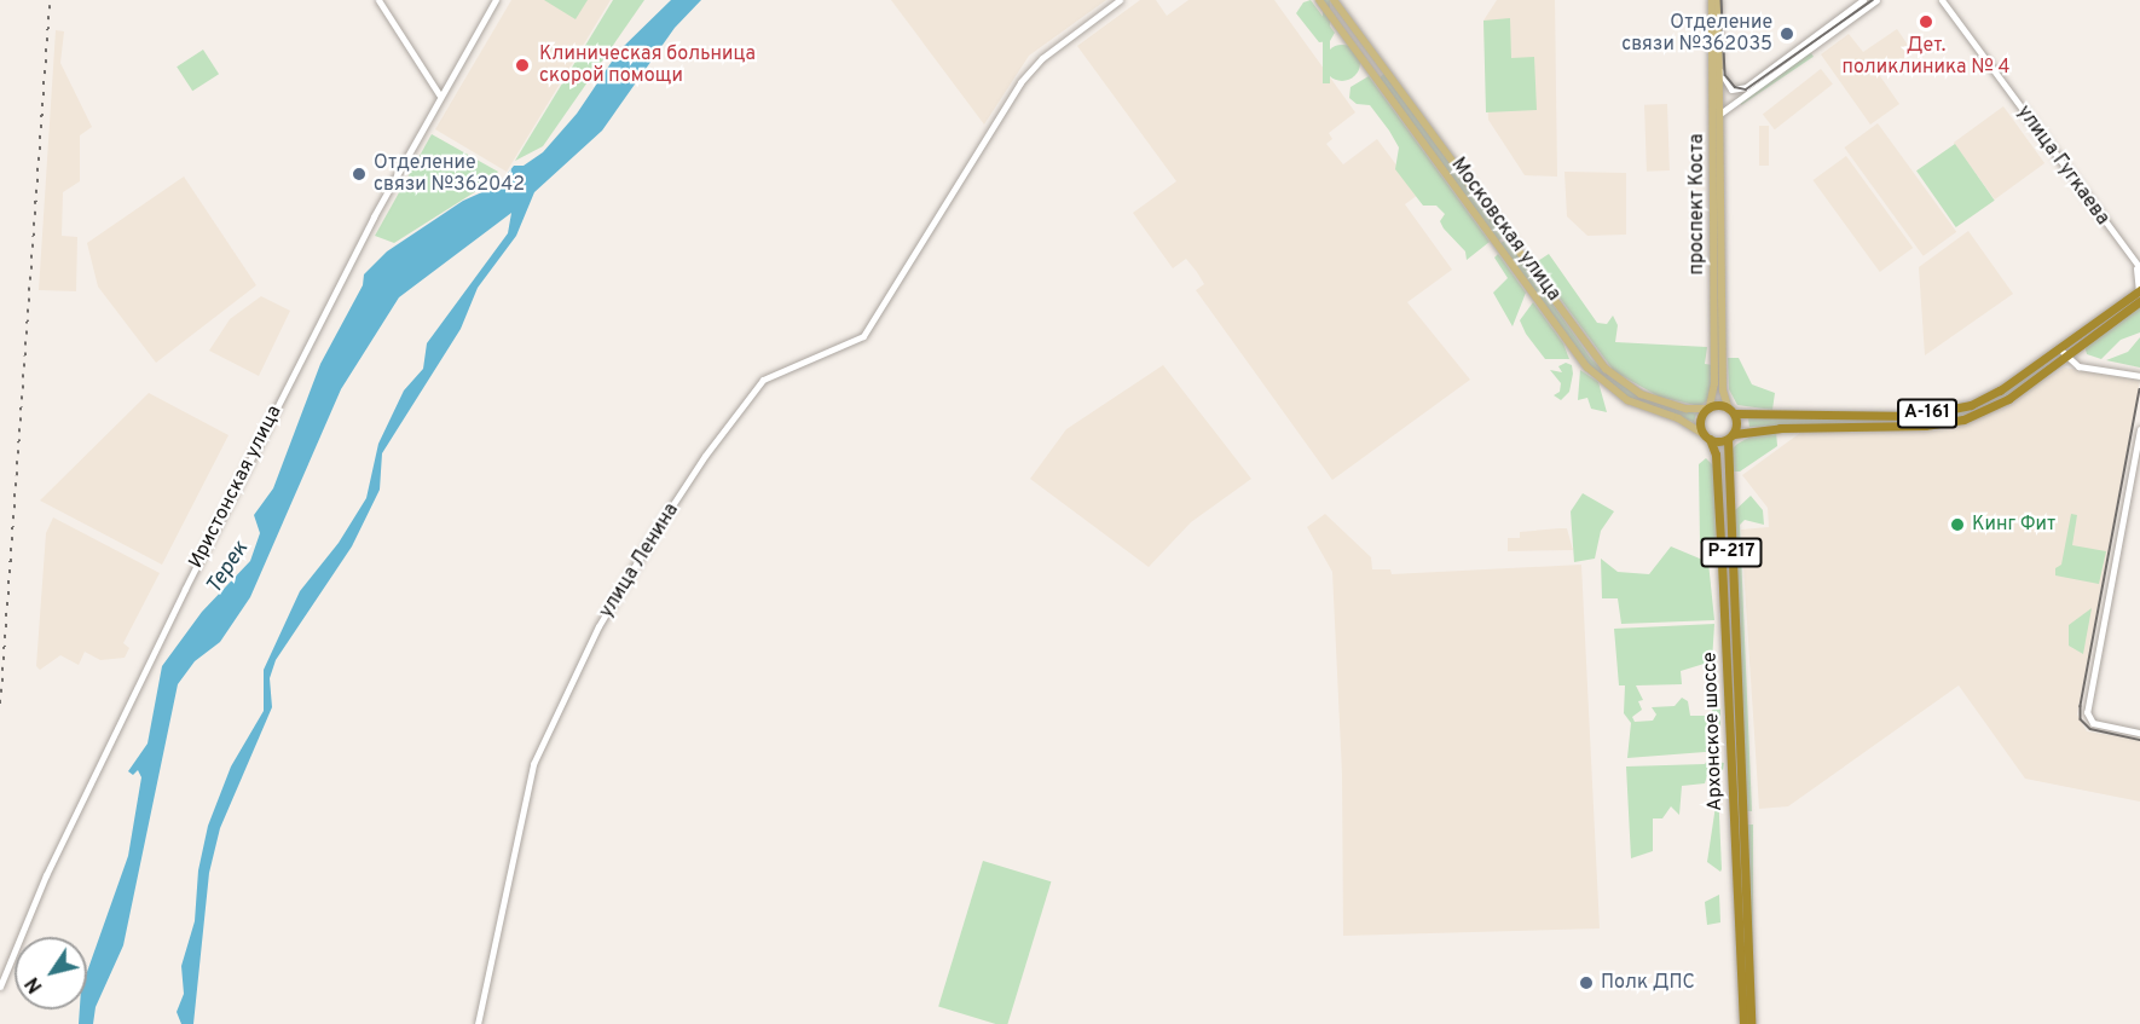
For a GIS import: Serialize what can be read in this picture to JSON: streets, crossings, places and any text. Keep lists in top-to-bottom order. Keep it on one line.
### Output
{"streets":{"highway":["А-161","Р-217","Архонское шоссе"],"main road":["проспект Коста","Московская улица"],"street":["улица Гугкаева","Иристонская улица","улица Ленина"]},"crossings":[["улица Гугкаева","А-161"],["проспект Коста","Московская улица"],["проспект Коста","А-161"],["проспект Коста","Архонское шоссе"],["Московская улица","А-161"],["Московская улица","Архонское шоссе"],["А-161","Архонское шоссе"]],"water":["Терек"],"places":["Дет. поликлиника № 4","Отделение связи №362035","Клиническая больница скорой помощи","Отделение связи №362042","Кинг Фит","Полк ДПС"],"north":"bottom left"}
